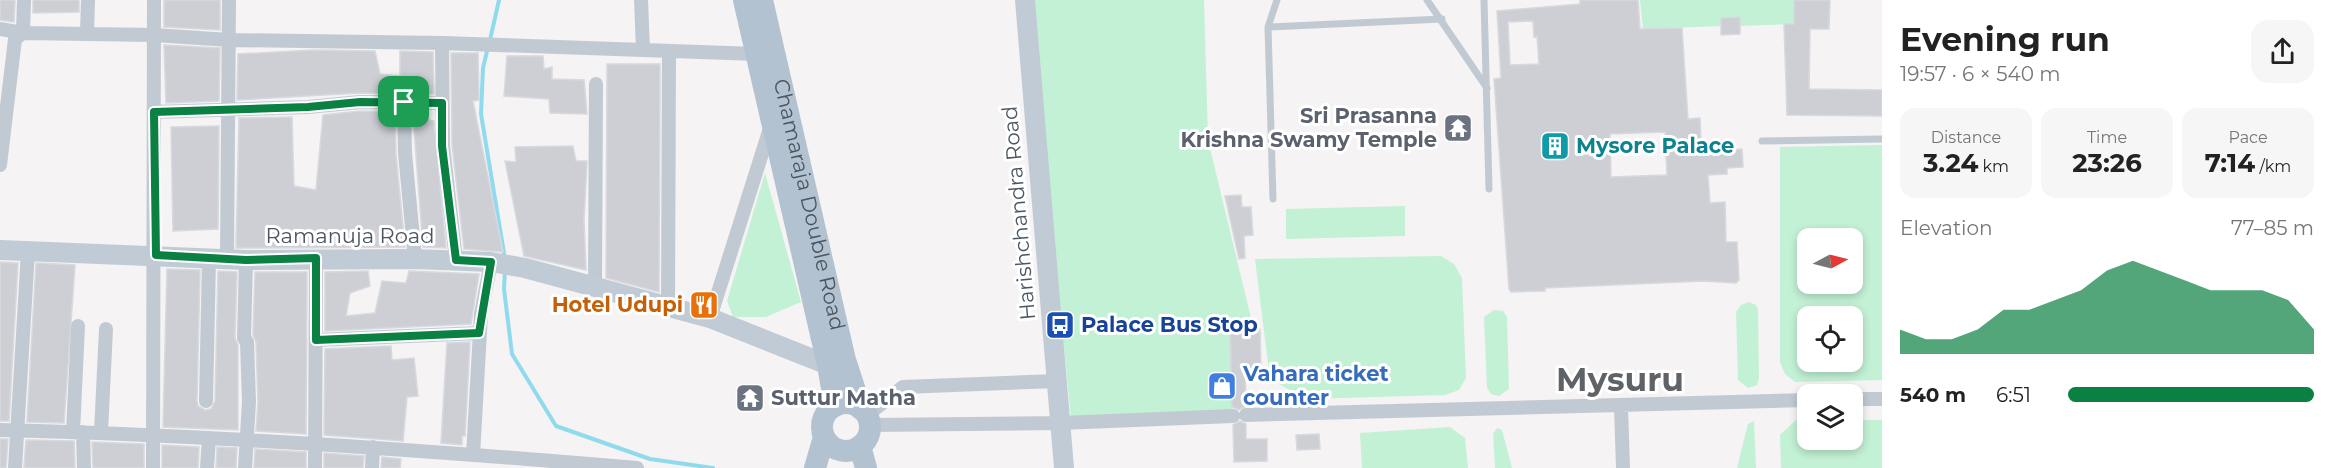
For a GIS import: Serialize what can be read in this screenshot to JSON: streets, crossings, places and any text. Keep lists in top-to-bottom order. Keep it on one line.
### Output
{"streets":{"main road":["Chamaraja Double Road"],"street":["Harishchandra Road","Ramanuja Road"]},"districts":["Mysuru"],"places":{"temple":["Sri Prasanna Krishna Swamy Temple","Suttur Matha"],"building":["Mysore Palace"],"restaurant":["Hotel Udupi"],"bus stop":["Palace Bus Stop"],"shop":["Vahara ticket counter"]},"north":"right","page":{"heading":["Evening run","19:57 · 6 × 540 m"],"stats":[["Distance","3.24 km"],["Time","23:26"],["Pace","7:14 /km"]],"chart":["Elevation","77–85 m"],"list":[{"name":"540 m","note":"6:51"}]}}
